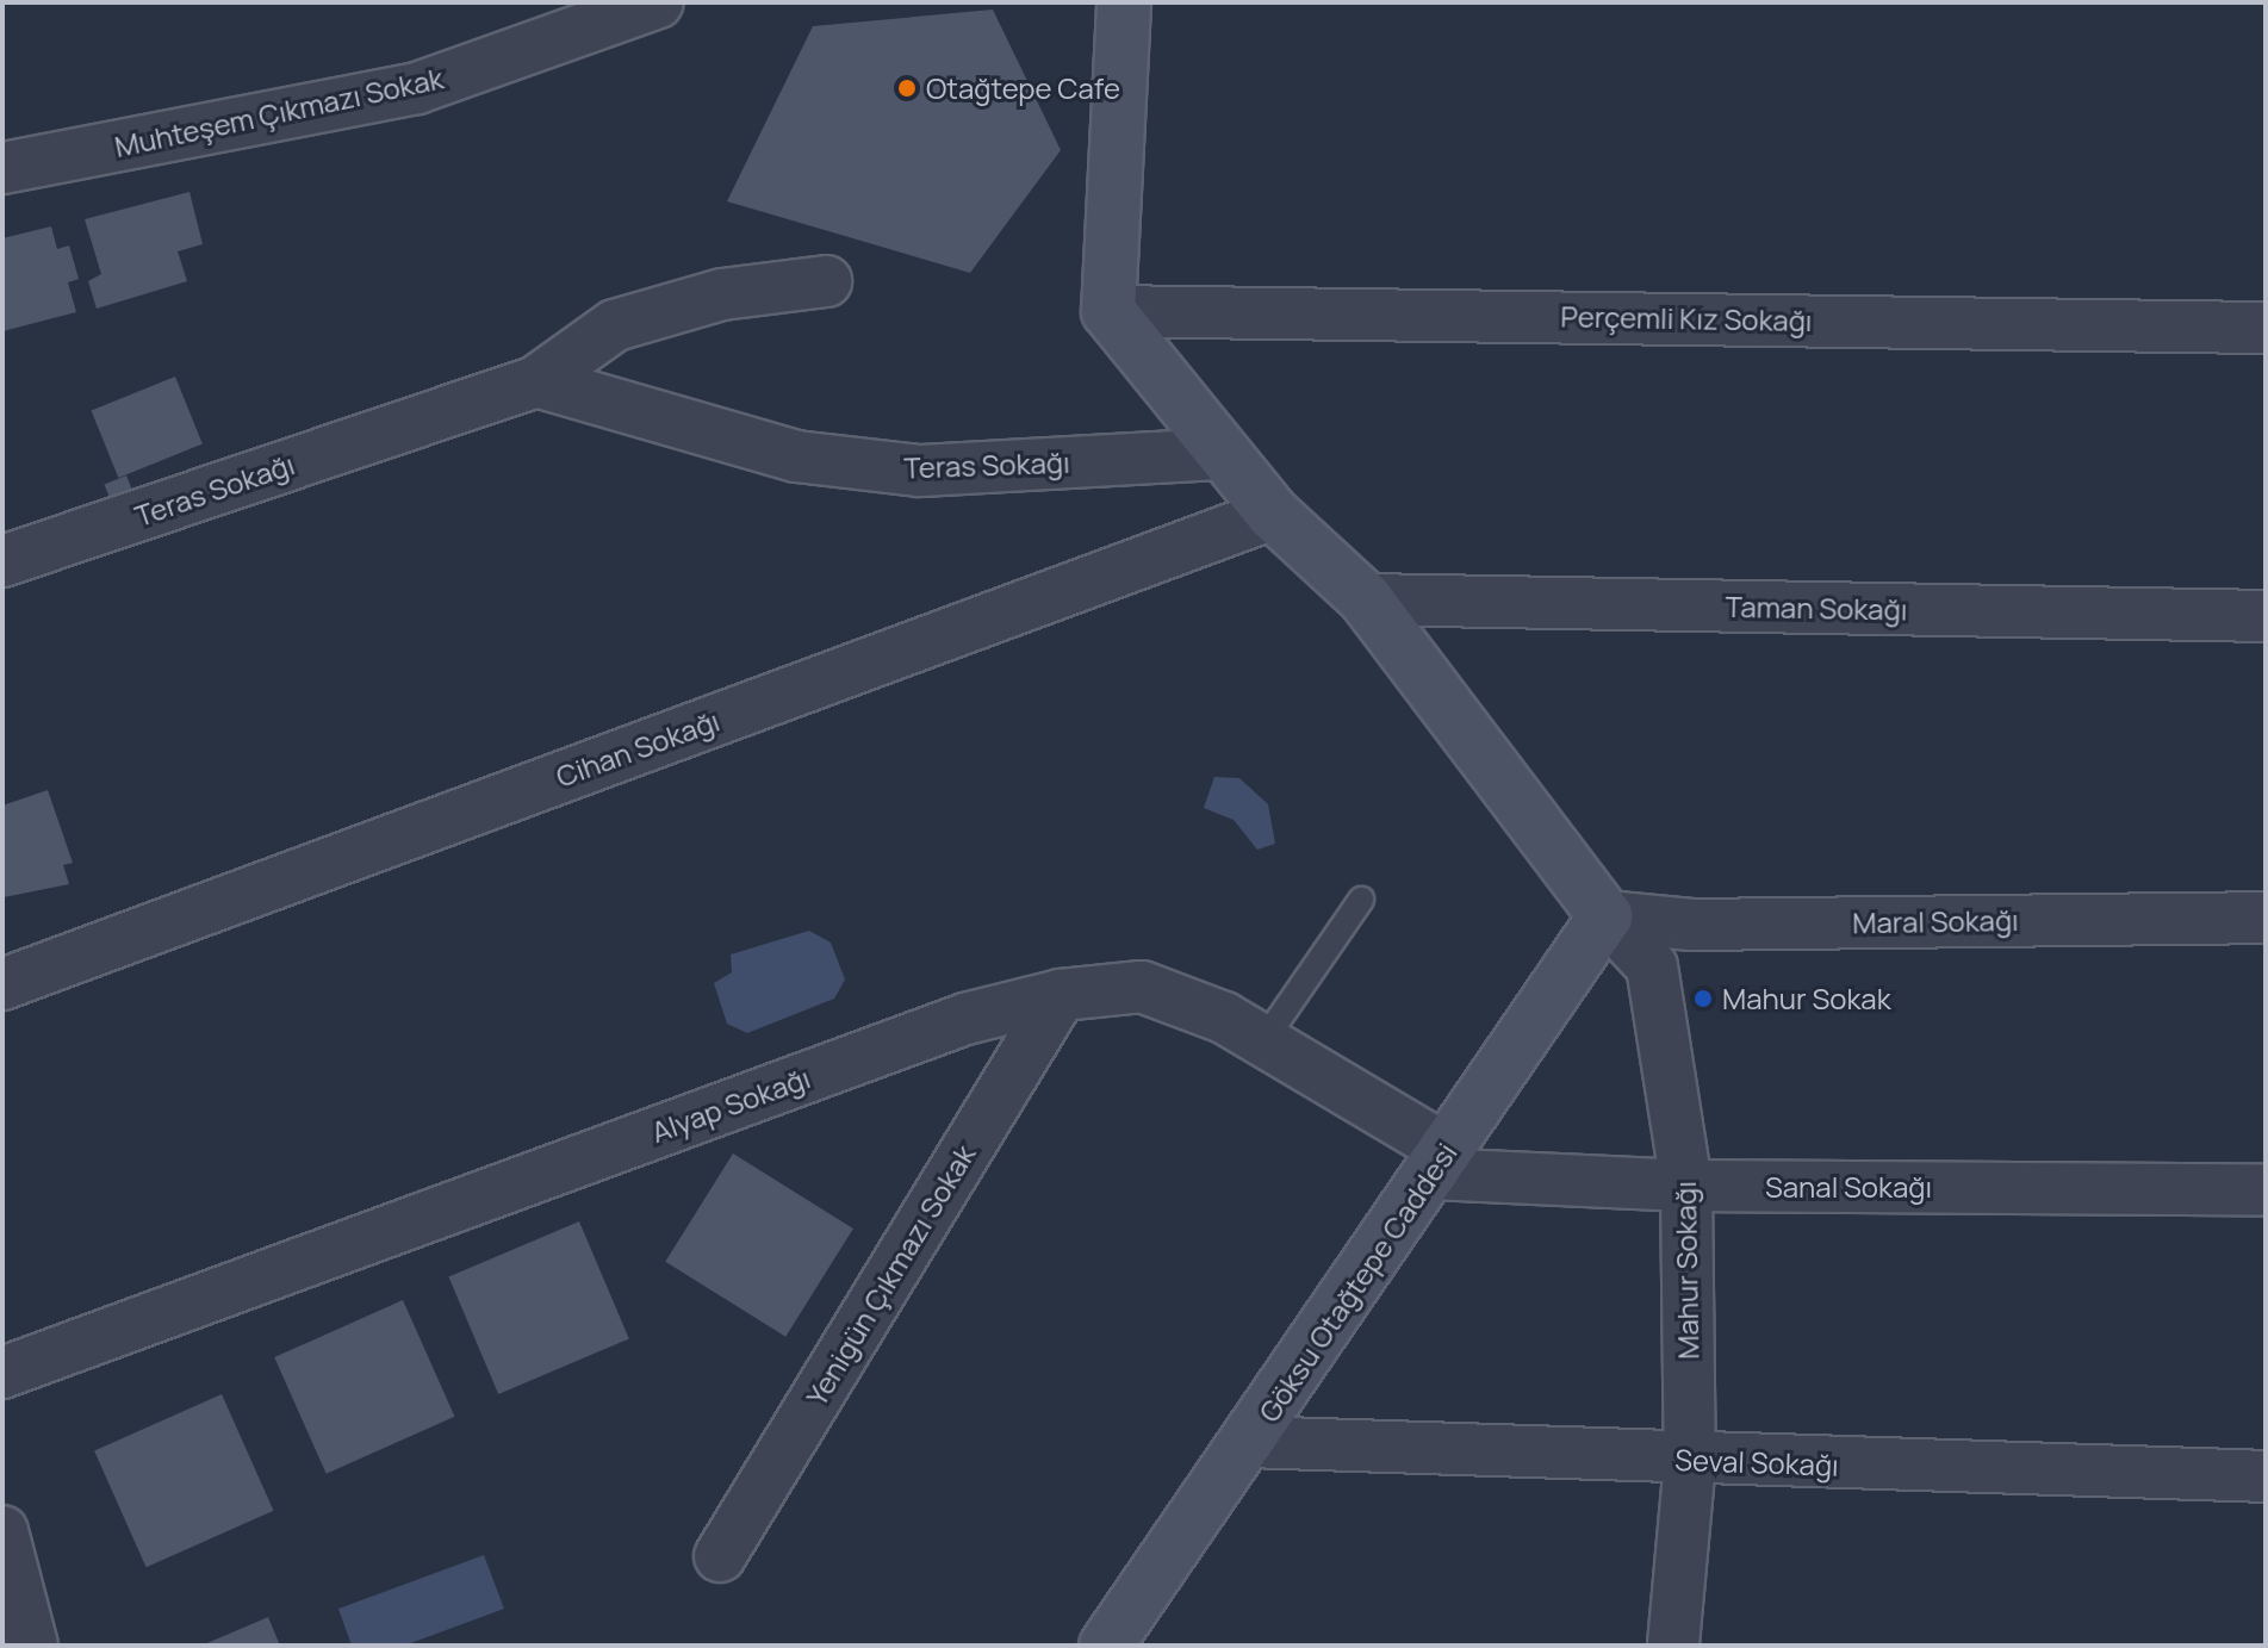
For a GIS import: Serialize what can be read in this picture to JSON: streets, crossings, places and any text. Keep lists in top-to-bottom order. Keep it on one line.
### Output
{"streets":{"street":["Muhteşem Çıkmazı Sokak","Perçemli Kız Sokağı","Teras Sokağı","Taman Sokağı","Cihan Sokağı","Maral Sokağı","Alyap Sokağı","Sanal Sokağı","Mahur Sokağı","Yenigün Çıkmazı Sokak","Göksu Otağtepe Caddesi","Seval Sokağı"]},"crossings":[["Maral Sokağı","Mahur Sokağı"],["Maral Sokağı","Göksu Otağtepe Caddesi"],["Alyap Sokağı","Sanal Sokağı"],["Alyap Sokağı","Yenigün Çıkmazı Sokak"],["Alyap Sokağı","Göksu Otağtepe Caddesi"],["Sanal Sokağı","Mahur Sokağı"],["Sanal Sokağı","Göksu Otağtepe Caddesi"],["Mahur Sokağı","Göksu Otağtepe Caddesi"],["Mahur Sokağı","Seval Sokağı"],["Göksu Otağtepe Caddesi","Seval Sokağı"]],"places":["Otağtepe Cafe","Mahur Sokak"]}
